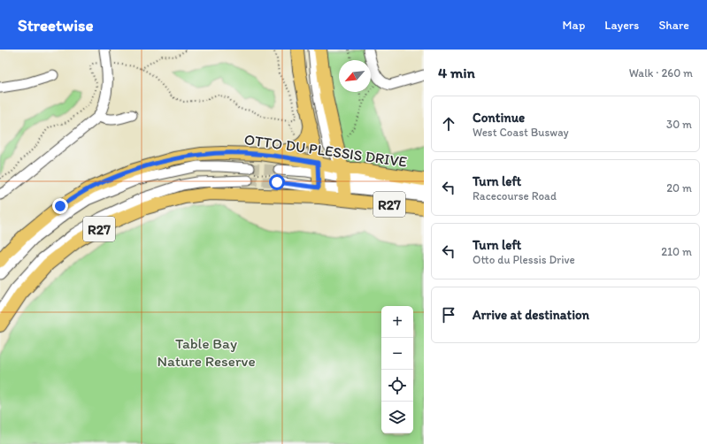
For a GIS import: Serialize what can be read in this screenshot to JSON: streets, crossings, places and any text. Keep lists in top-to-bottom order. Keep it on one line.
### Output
{"streets":{"main road":["OTTO DU PLESSIS DRIVE","R27"]},"parks":["Table Bay Nature Reserve"],"north":"bottom left","page":{"header":"Streetwise","nav":["Map","Layers","Share"],"heading":["4 min","Walk · 260 m"],"list":[["Continue","West Coast Busway","30 m"],["Turn left","Racecourse Road","20 m"],["Turn left","Otto du Plessis Drive","210 m"],"Arrive at destination"],"map_buttons":["+","−"]}}
